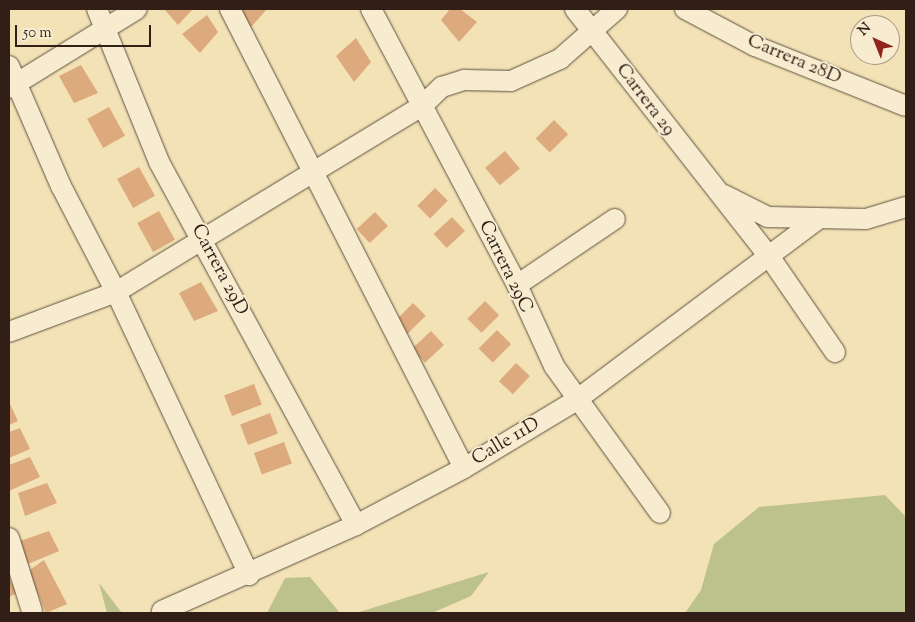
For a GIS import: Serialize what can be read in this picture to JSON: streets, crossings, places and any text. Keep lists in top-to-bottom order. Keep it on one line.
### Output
{"streets":{"street":["Carrera 28D","Carrera 29","Carrera 29C","Carrera 29D","Calle 11D"]},"crossings":[["Carrera 29","Calle 11D"],["Carrera 29C","Calle 11D"],["Carrera 29D","Calle 11D"]],"scale_bar":"50 m","north":"top left"}
